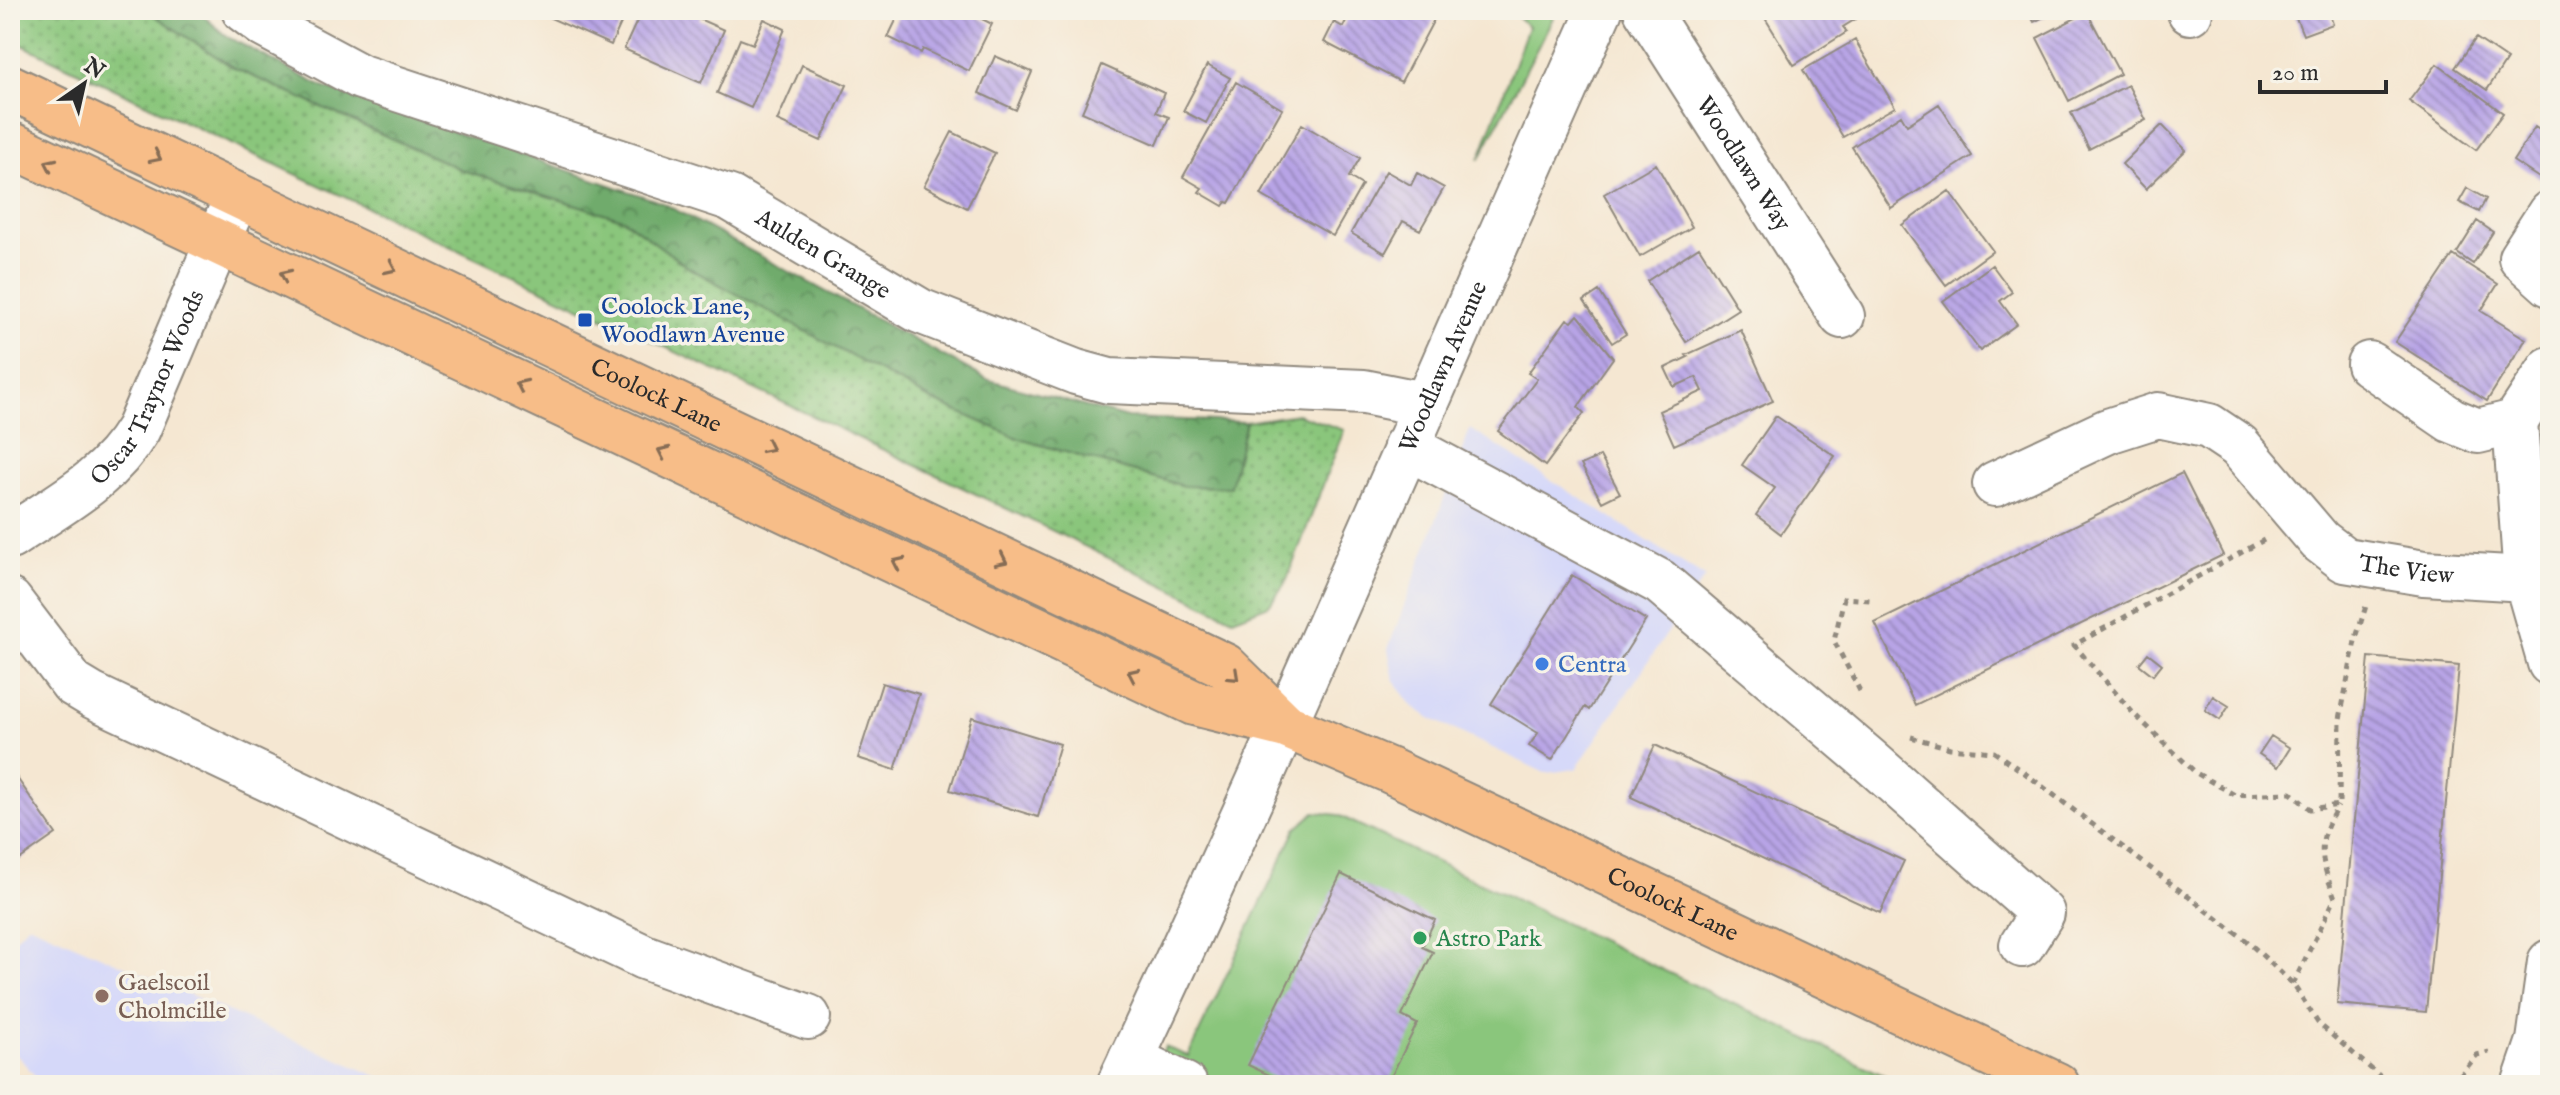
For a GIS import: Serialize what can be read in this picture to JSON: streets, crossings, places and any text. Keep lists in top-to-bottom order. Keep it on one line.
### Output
{"streets":{"main road":["Coolock Lane"],"street":["Woodlawn Way","Aulden Grange","Woodlawn Avenue","Oscar Traynor Woods","The View"]},"crossings":[["Aulden Grange","Woodlawn Avenue"],["Woodlawn Avenue","Coolock Lane"],["Oscar Traynor Woods","Coolock Lane"]],"places":{"transit":["Coolock Lane, Woodlawn Avenue"],"other":["Centra","Astro Park","Gaelscoil Cholmcille"]},"scale_bar":"20 m","north":"top right"}
